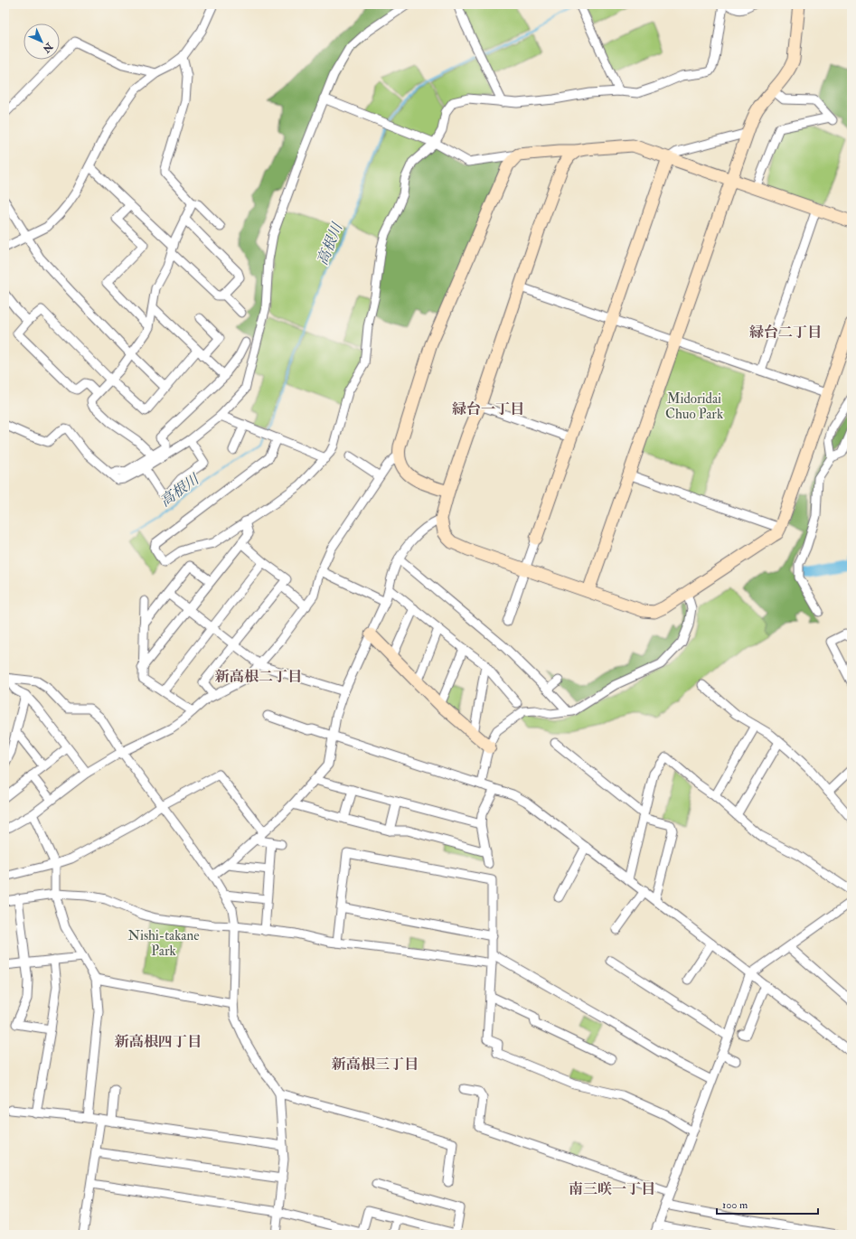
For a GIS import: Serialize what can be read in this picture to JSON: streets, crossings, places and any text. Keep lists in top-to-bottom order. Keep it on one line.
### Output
{"districts":["緑台二丁目","緑台一丁目","新高根二丁目","新高根四丁目","新高根三丁目","南三咲一丁目"],"water":["高根川"],"parks":["Midoridai Chuo Park","Nishi-takane Park"],"scale_bar":"100 m","north":"bottom right"}
